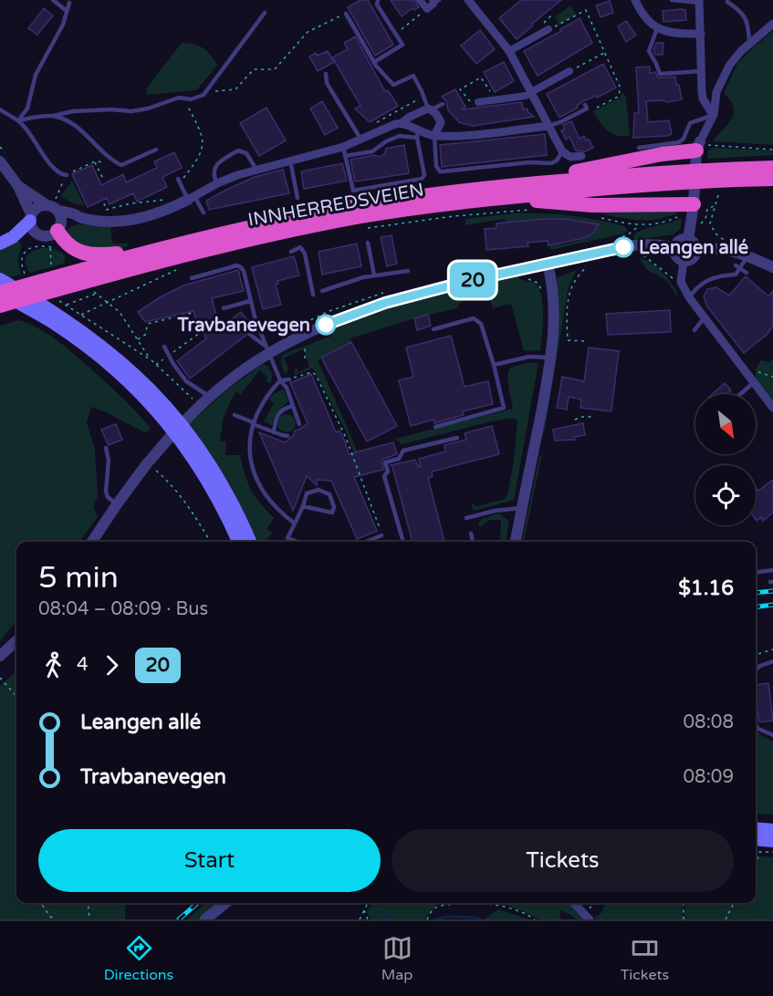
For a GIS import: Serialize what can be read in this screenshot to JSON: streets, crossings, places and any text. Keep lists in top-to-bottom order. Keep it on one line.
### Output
{"streets":{"highway":["INNHERREDSVEIEN"]},"places":["Leangen allé","Travbanevegen"],"lines":["bus line 20"],"north":"bottom right","page":{"on_map":"20","heading":["5 min","08:04 – 08:09 · Bus","$1.16"],"legs":["4","20"],"list":[{"name":"Leangen allé","value":"08:08"},{"name":"Travbanevegen","value":"08:09"}],"buttons":["Start","Tickets"],"tabs":["Directions","Map","Tickets"]}}
